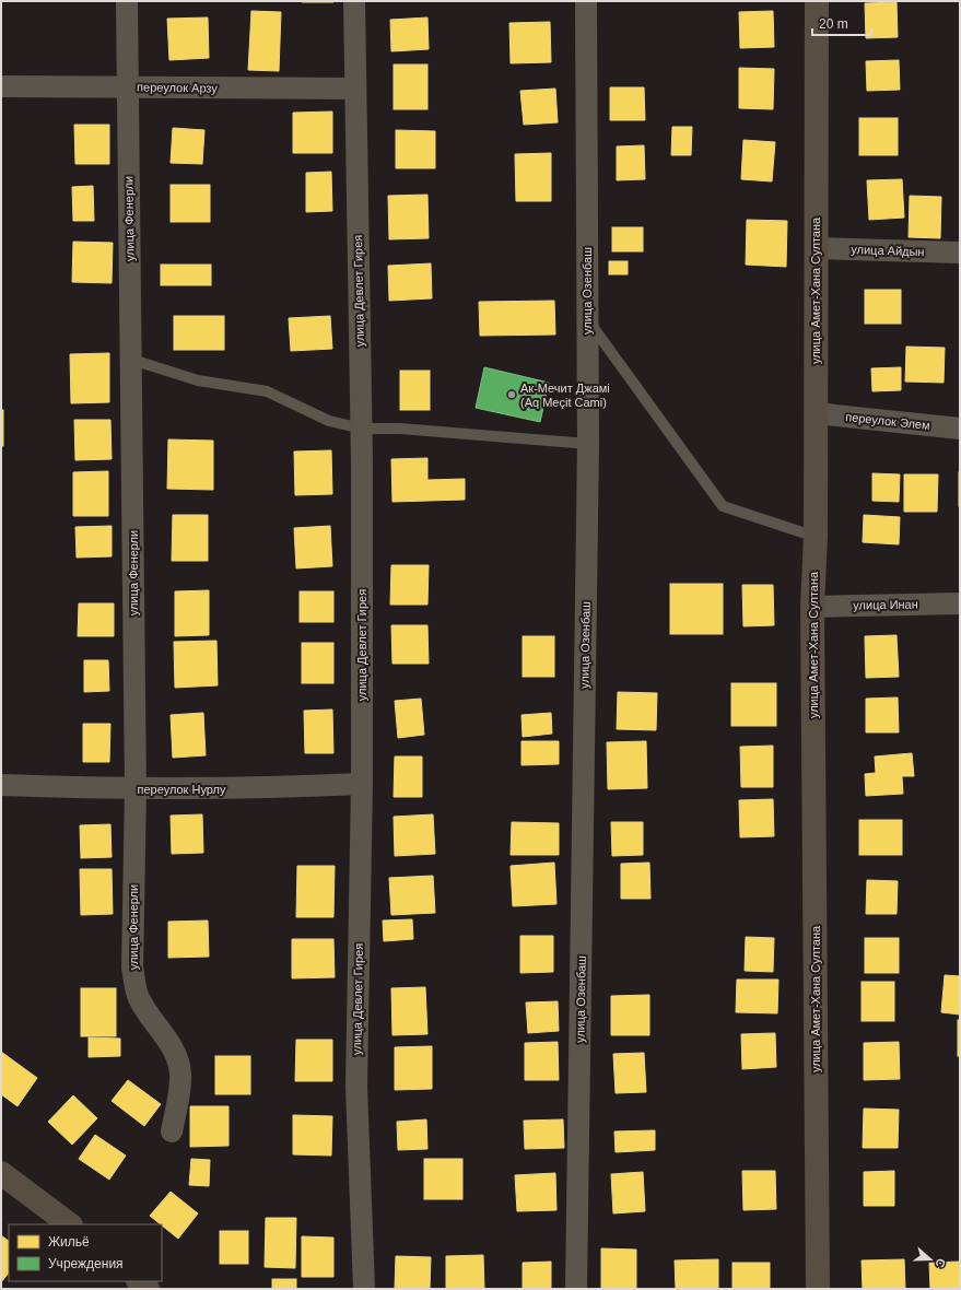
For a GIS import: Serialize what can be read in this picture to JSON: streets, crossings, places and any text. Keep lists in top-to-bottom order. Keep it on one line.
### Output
{"streets":{"street":["переулок Арзу","улица Фенерли","улица Айдын","улица Девлет Гирея","улица Озенбаш","улица Амет-Хана Султана","переулок Элем","улица Инан","переулок Нурлу"]},"crossings":[["переулок Арзу","улица Фенерли"],["переулок Арзу","улица Девлет Гирея"],["улица Фенерли","переулок Нурлу"],["улица Айдын","улица Амет-Хана Султана"],["улица Девлет Гирея","переулок Нурлу"],["улица Амет-Хана Султана","переулок Элем"],["улица Амет-Хана Султана","улица Инан"]],"places":["Ак-Мечит Джамі (Aq Meçit Cami)"],"legend":["Жильё","Учреждения"],"scale_bar":"20 m","north":"right"}
